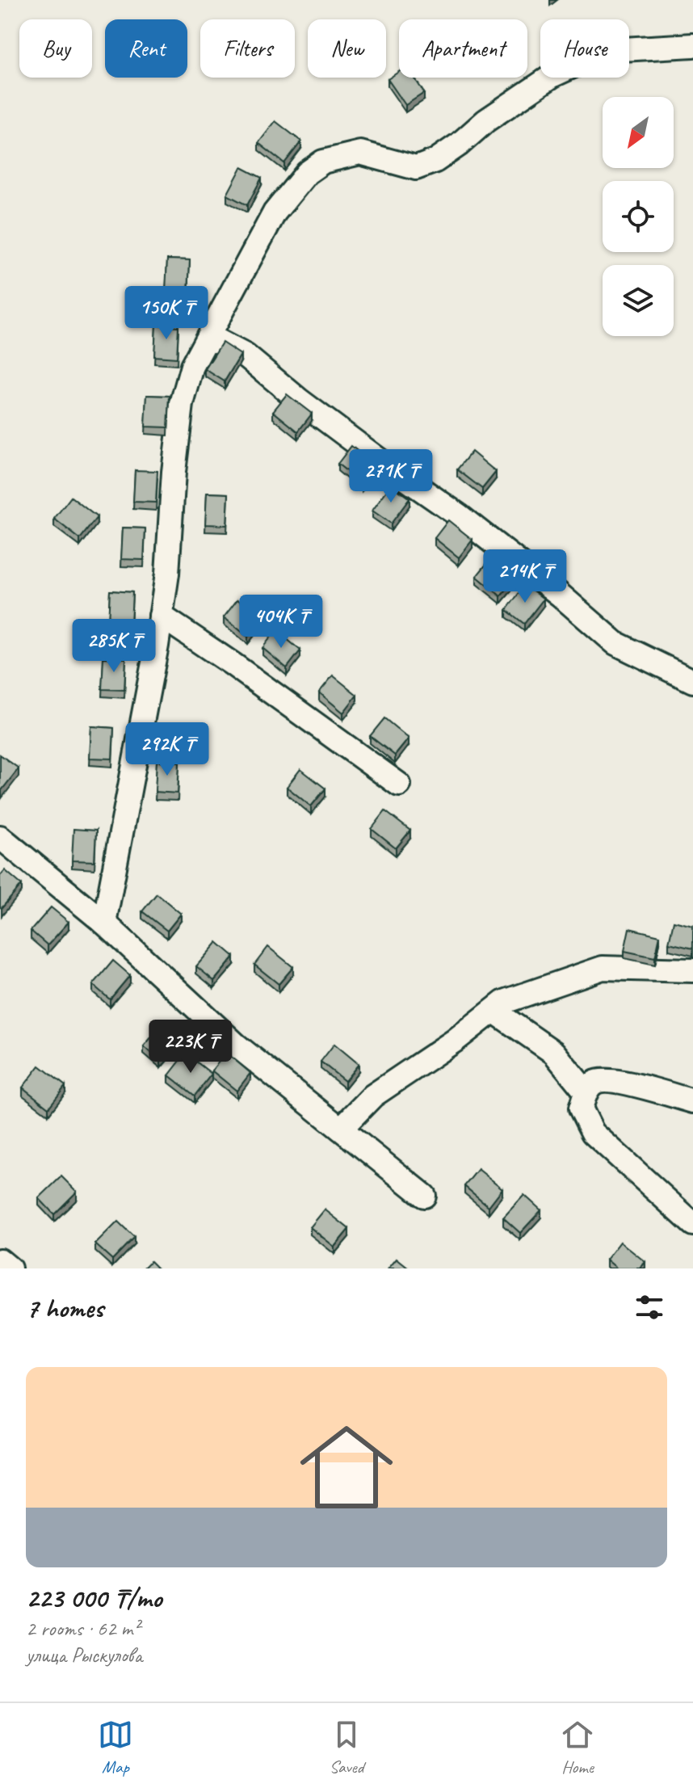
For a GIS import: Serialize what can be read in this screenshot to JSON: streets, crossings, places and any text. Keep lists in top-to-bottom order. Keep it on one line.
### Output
{"north":"bottom left","page":{"chip":["Buy","Rent","Filters","New","Apartment","House"],"price":["150K ₸","271K ₸","214K ₸","404K ₸","285K ₸","292K ₸","223K ₸"],"heading":"7 homes","list":[{"name":"223 000 ₸/mo","note":"2 rooms · 62 m² · улица Рыскулова"}],"tabs":["Map","Saved","Home"]}}
